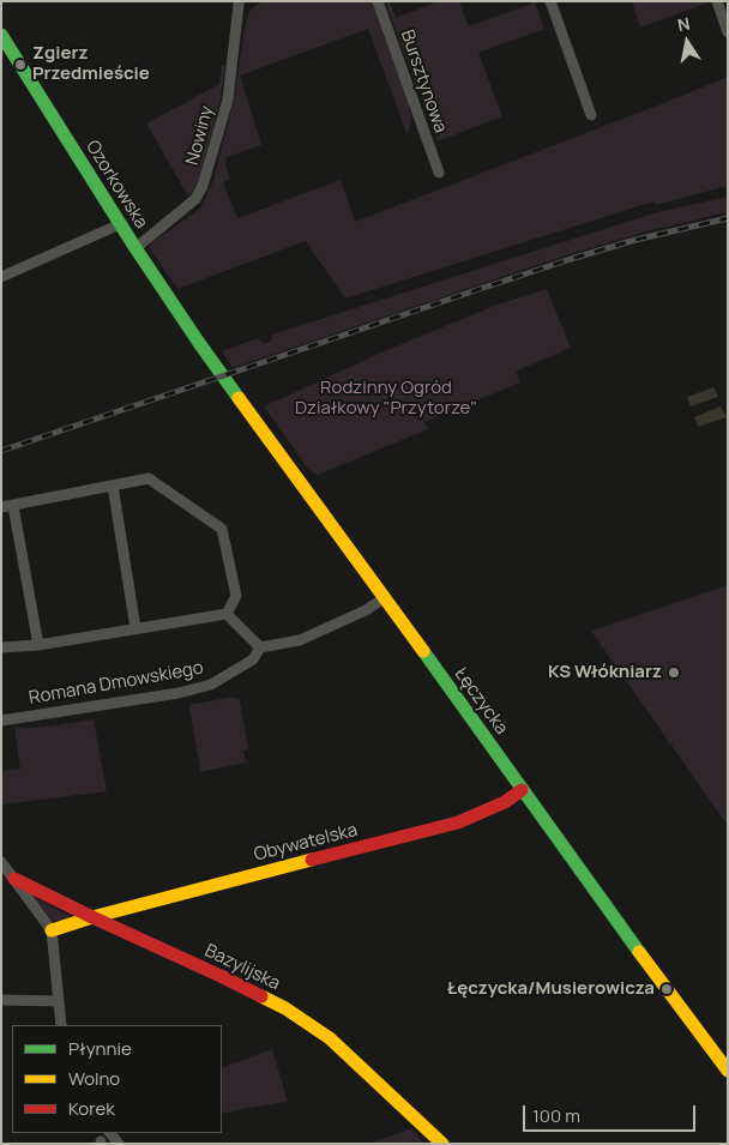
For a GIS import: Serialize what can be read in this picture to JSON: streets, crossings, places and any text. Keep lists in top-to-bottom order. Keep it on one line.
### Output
{"streets":{"main road":["Ozorkowska","Łęczycka","Obywatelska","Bazylijska"],"street":["Bursztynowa","Nowiny","Romana Dmowskiego"]},"crossings":[["Nowiny","Ozorkowska"],["Ozorkowska","Łęczycka"],["Łęczycka","Obywatelska"],["Obywatelska","Bazylijska"]],"parks":["Rodzinny Ogród Działkowy \"Przytorze\""],"places":["Zgierz Przedmieście","KS Włókniarz","Łęczycka/Musierowicza"],"legend":["Płynnie","Wolno","Korek"],"scale_bar":"100 m","north":"top"}
